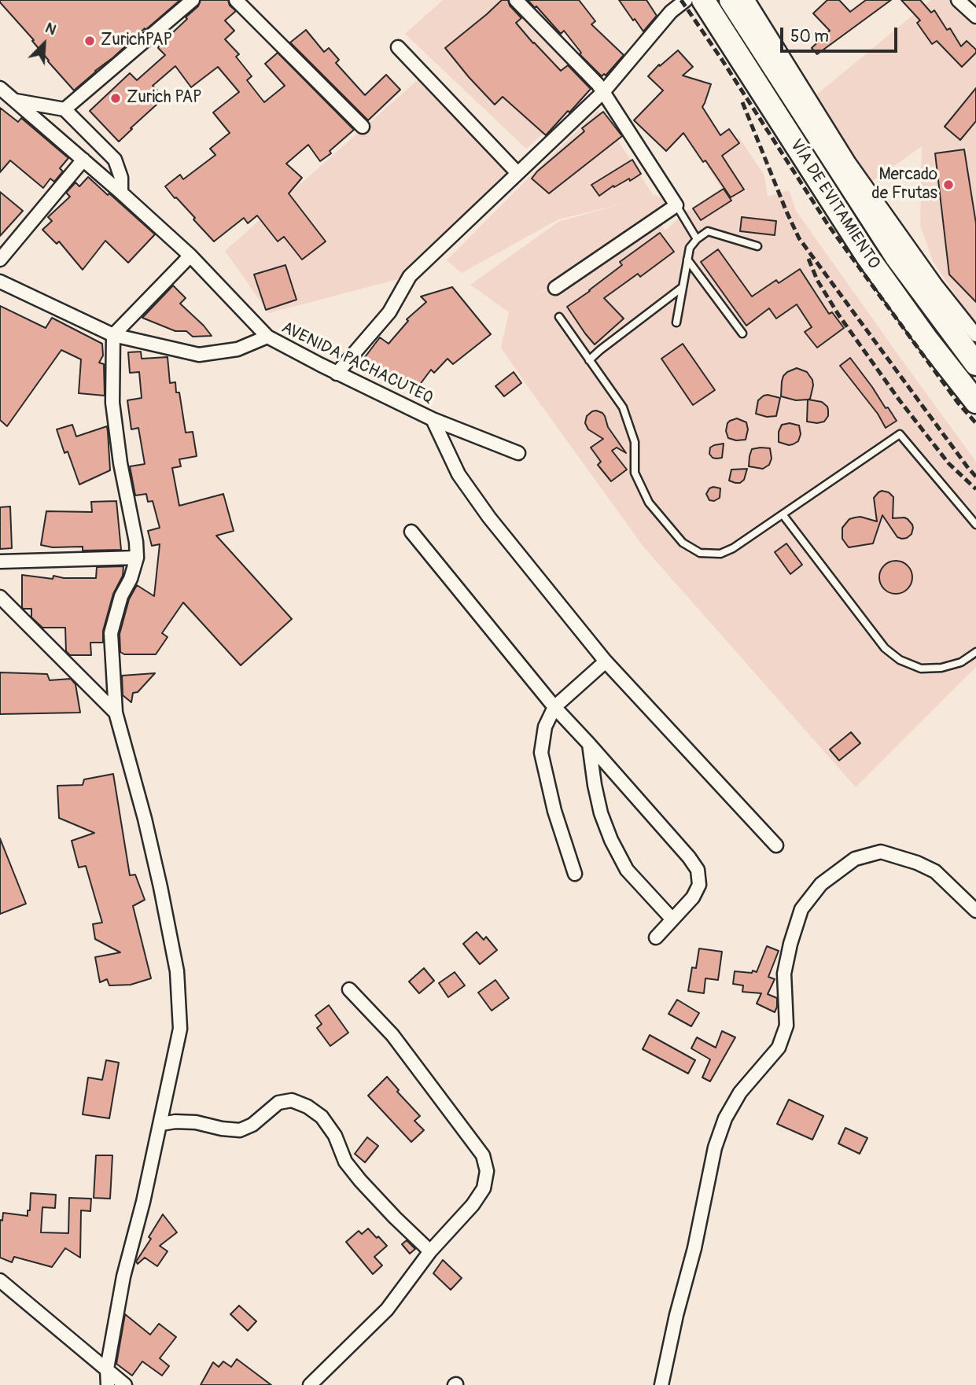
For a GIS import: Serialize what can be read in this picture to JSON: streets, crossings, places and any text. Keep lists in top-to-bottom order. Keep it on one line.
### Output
{"streets":{"highway":["VÍA DE EVITAMIENTO"],"street":["AVENIDA PACHACUTEQ"]},"places":["ZurichPAP","Zurich PAP","Mercado de Frutas"],"scale_bar":"50 m","north":"top right"}
